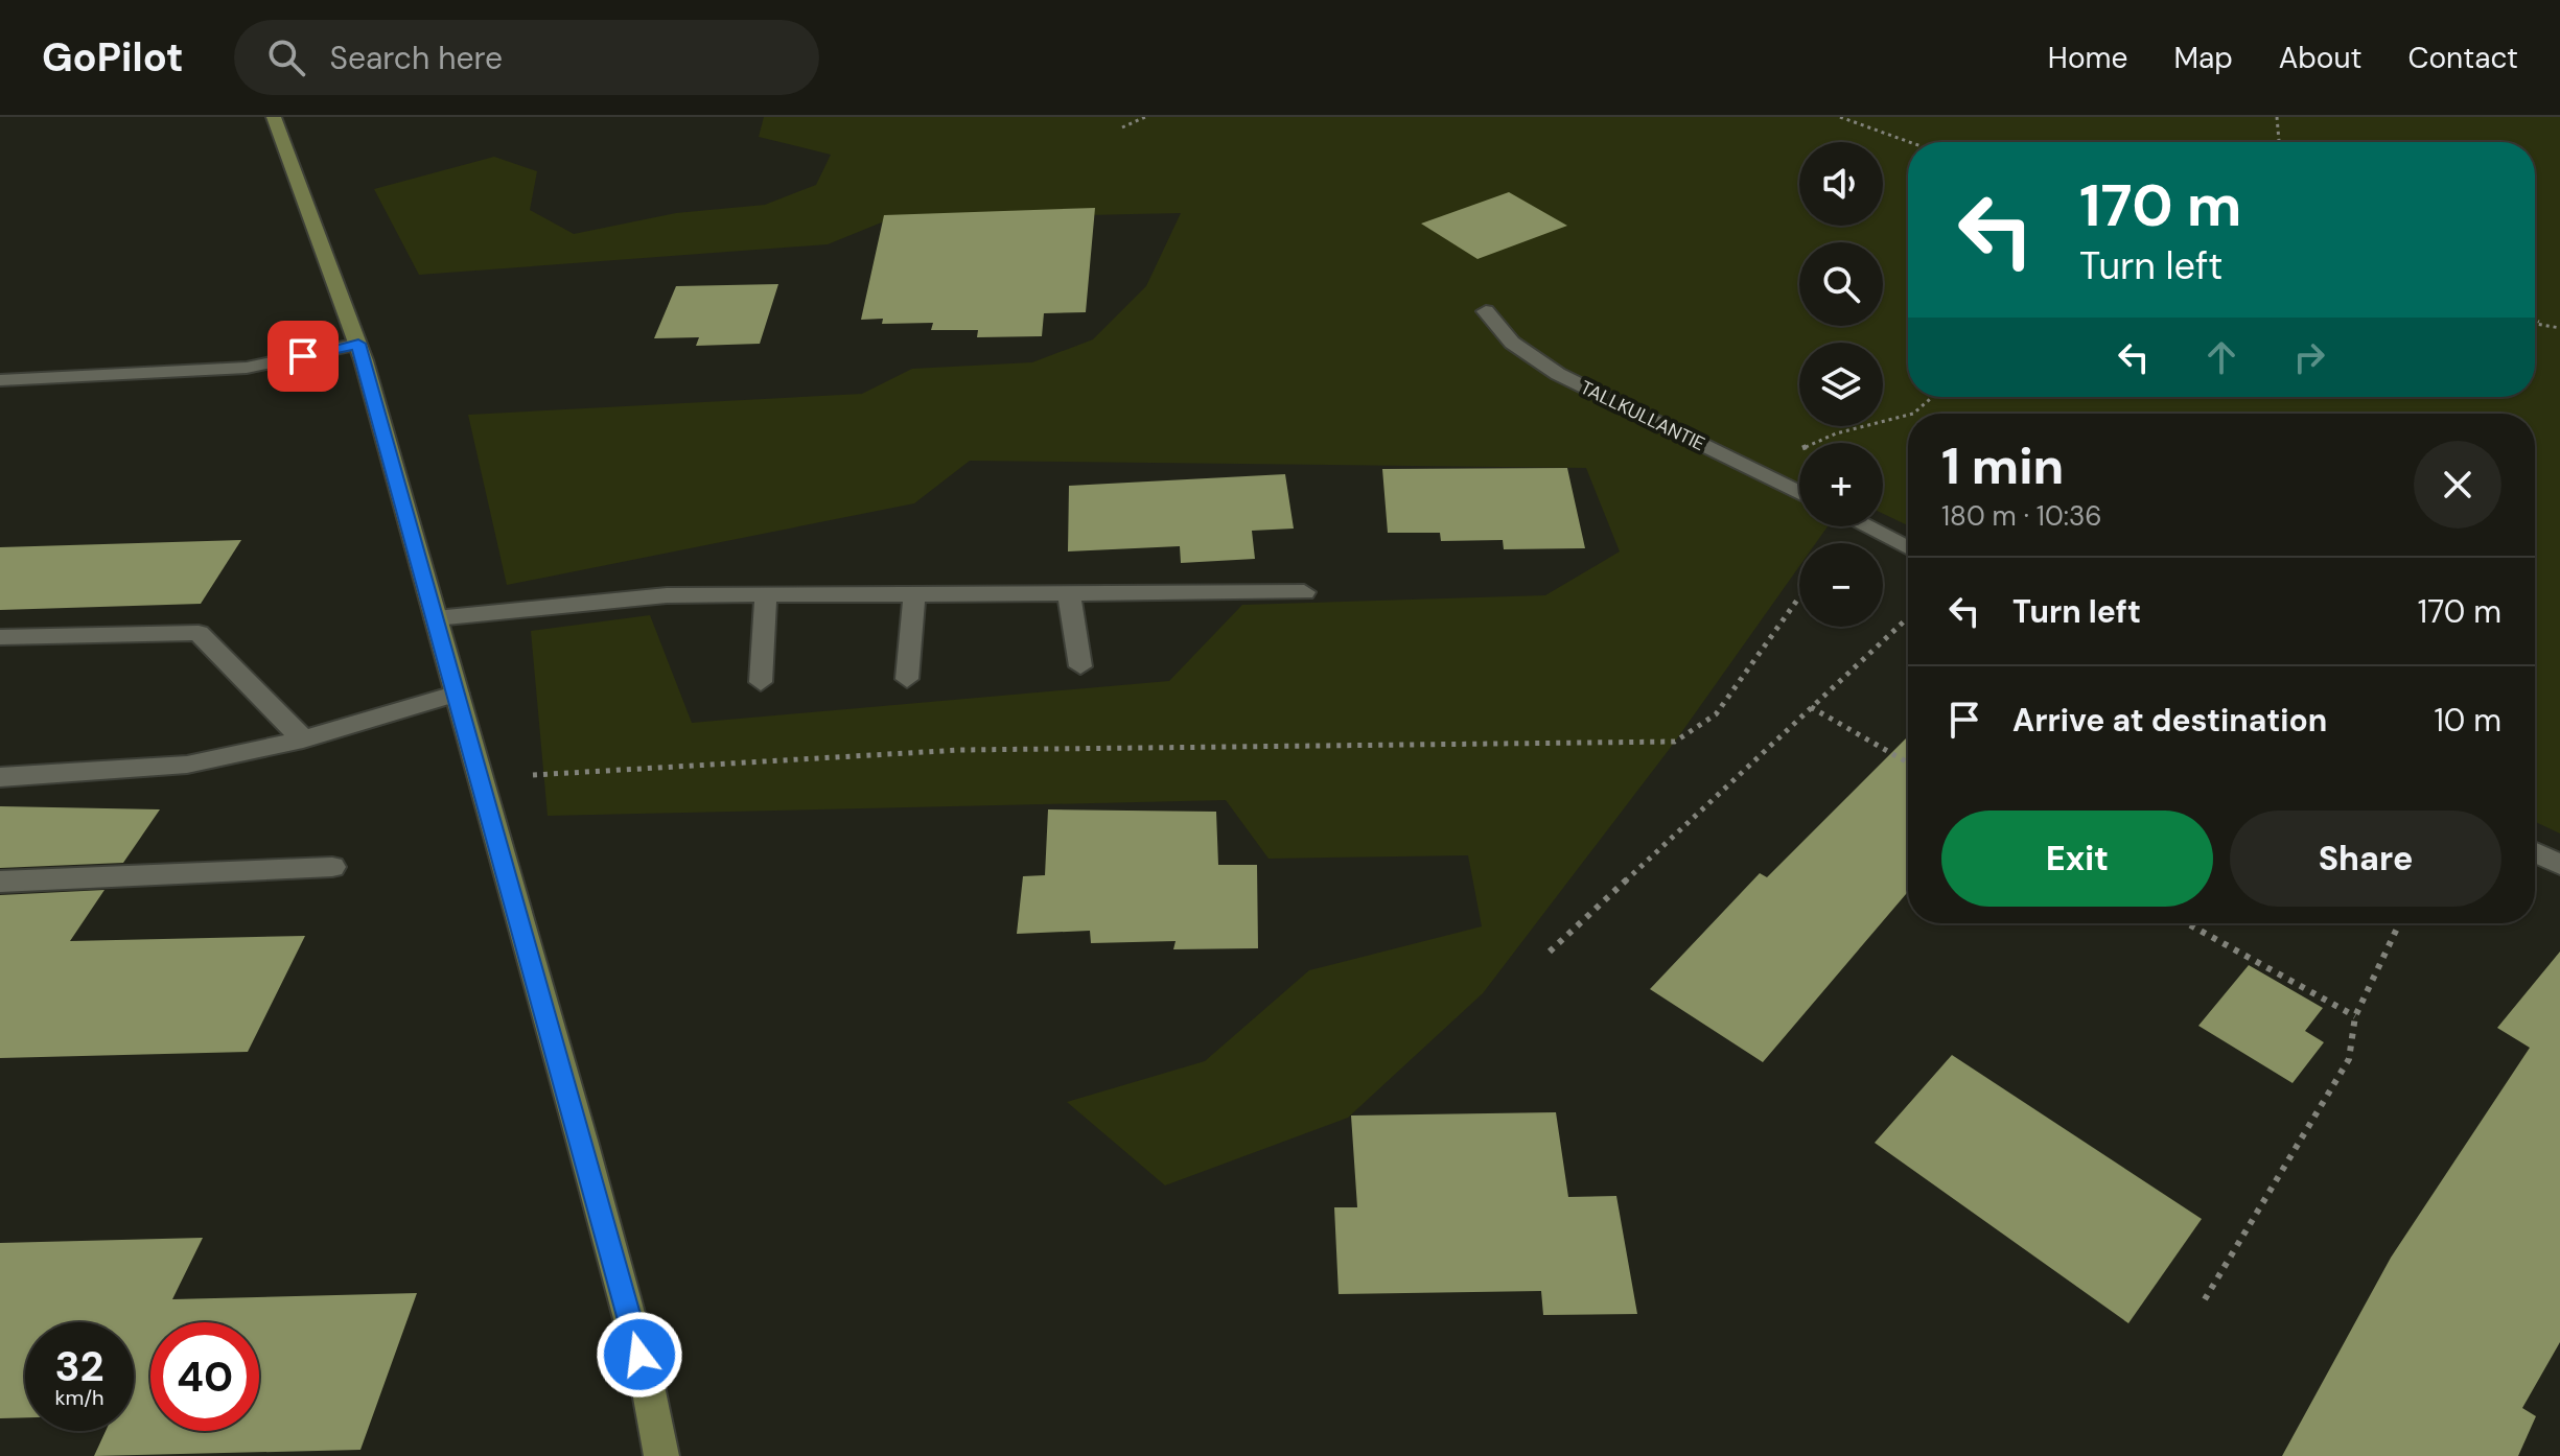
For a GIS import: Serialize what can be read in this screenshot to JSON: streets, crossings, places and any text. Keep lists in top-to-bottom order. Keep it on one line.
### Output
{"streets":{"street":["TALLKULLANTIE"]},"page":{"header":"GoPilot","search":"Search here","nav":["Home","Map","About","Contact"],"map_buttons":["+","−"],"turn":["170 m","Turn left"],"heading":["1 min","180 m · 10:36"],"list":[{"name":"Turn left","value":"170 m"},{"name":"Arrive at destination","value":"10 m"}],"buttons":["Exit","Share"],"speed":"32 km/h","limit":"40"}}
